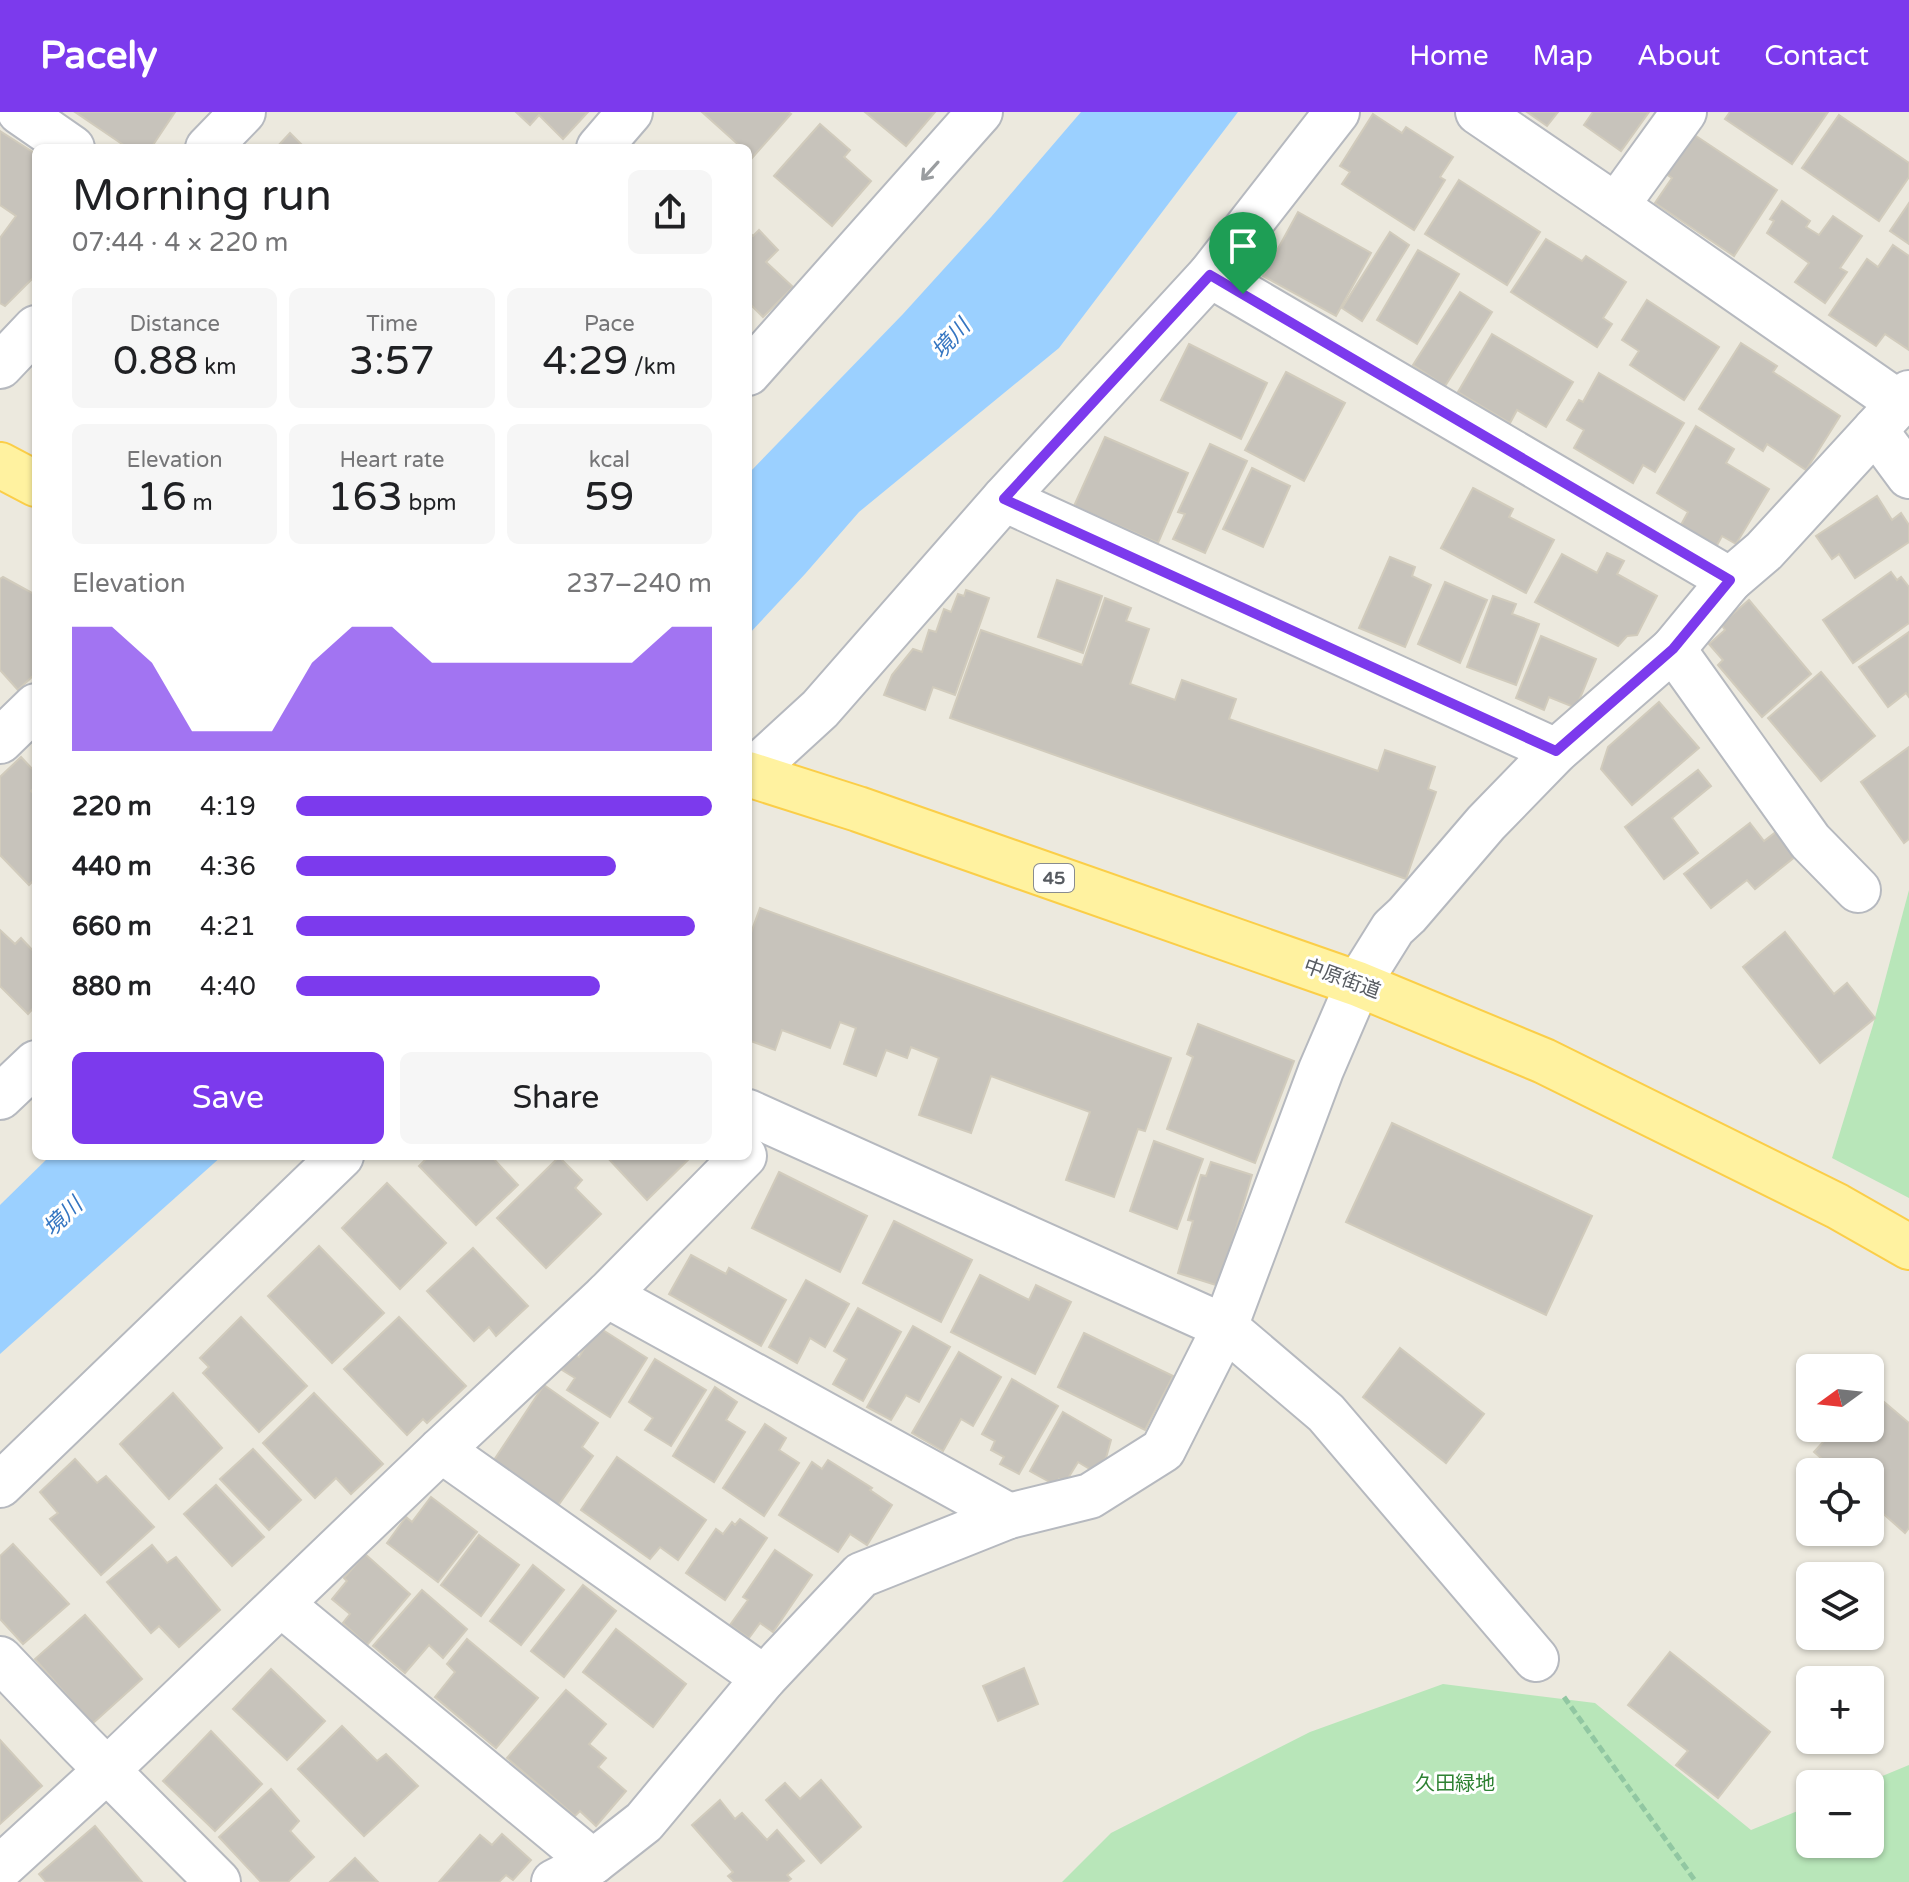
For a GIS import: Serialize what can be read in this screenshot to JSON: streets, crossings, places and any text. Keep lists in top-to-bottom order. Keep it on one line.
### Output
{"streets":{"main road":["45","中原街道"]},"water":["境川"],"parks":["久田緑地"],"north":"left","page":{"header":"Pacely","nav":["Home","Map","About","Contact"],"heading":["Morning run","07:44 · 4 × 220 m"],"stats":[["Distance","0.88 km"],["Time","3:57"],["Pace","4:29 /km"],["Elevation","16 m"],["Heart rate","163 bpm"],["kcal","59"]],"chart":["Elevation","237–240 m"],"list":[{"name":"220 m","note":"4:19"},{"name":"440 m","note":"4:36"},{"name":"660 m","note":"4:21"},{"name":"880 m","note":"4:40"}],"buttons":["Save","Share"],"map_buttons":["+","−"]}}
